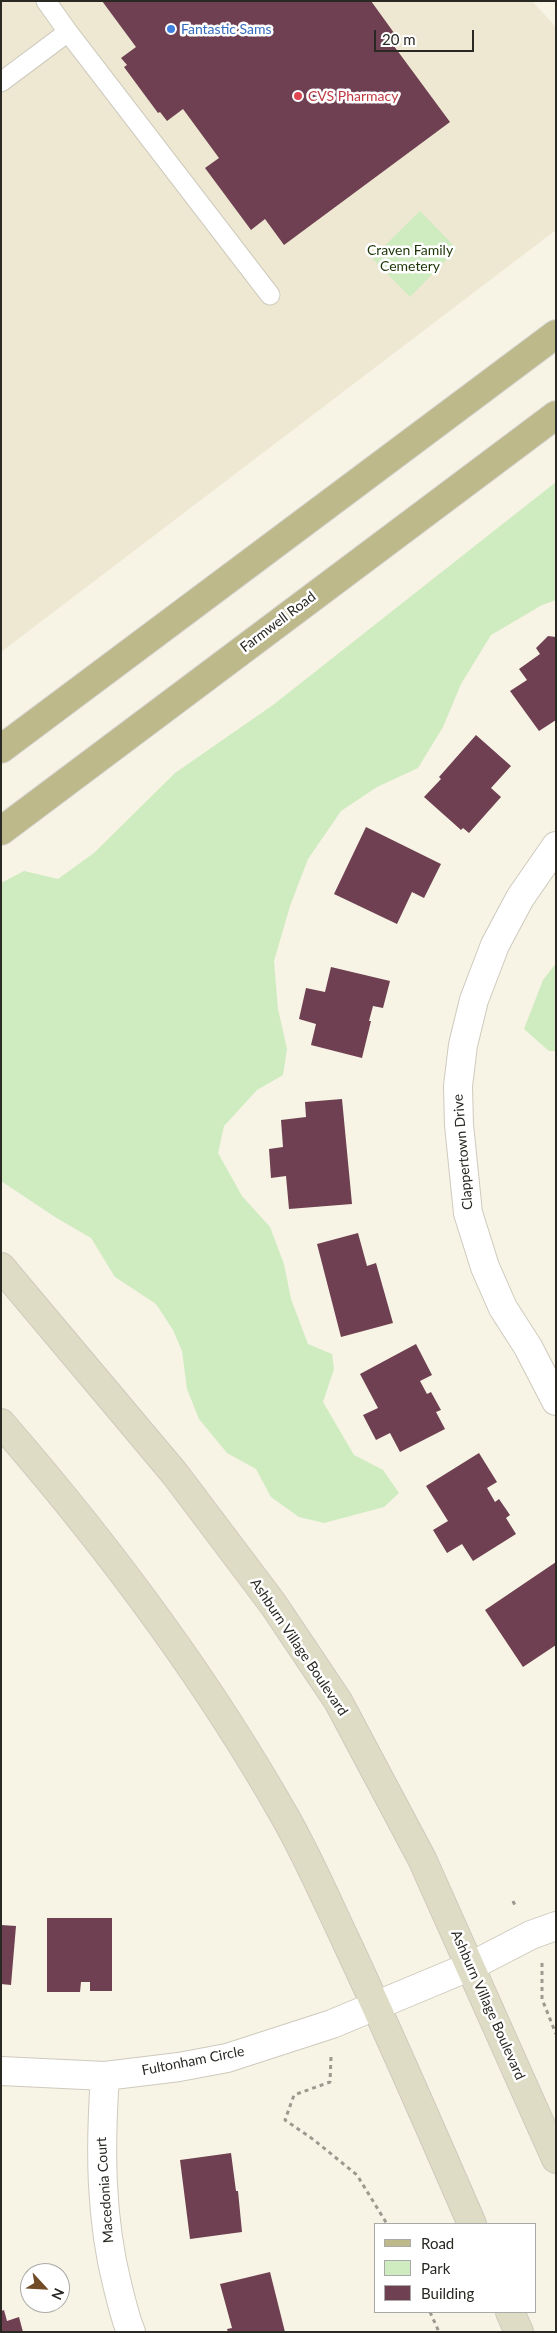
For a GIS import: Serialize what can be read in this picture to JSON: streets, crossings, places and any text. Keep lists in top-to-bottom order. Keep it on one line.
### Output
{"streets":{"main road":["Farmwell Road","Ashburn Village Boulevard"],"street":["Clappertown Drive","Fultonham Circle","Macedonia Court"]},"crossings":[["Ashburn Village Boulevard","Fultonham Circle"],["Fultonham Circle","Macedonia Court"]],"parks":["Craven Family Cemetery"],"places":["Fantastic Sams","CVS Pharmacy"],"legend":["Road","Park","Building"],"scale_bar":"20 m","north":"bottom right"}
